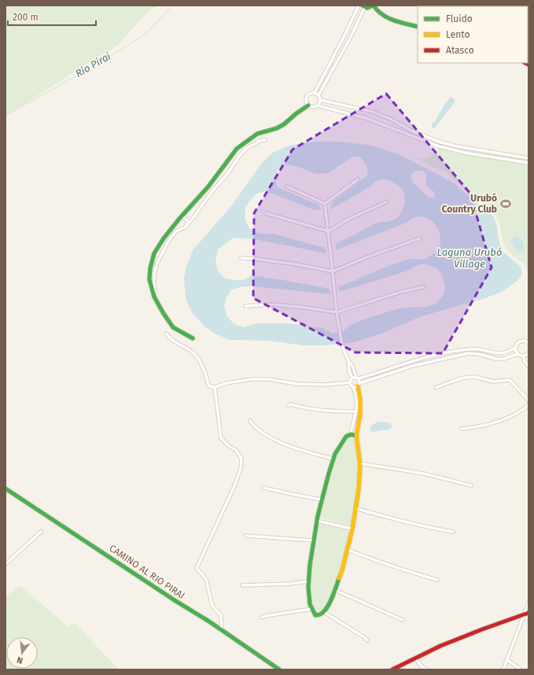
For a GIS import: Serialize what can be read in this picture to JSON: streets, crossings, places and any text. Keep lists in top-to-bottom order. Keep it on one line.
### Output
{"streets":{"street":["CAMINO AL RIO PIRAI"]},"water":["Río Piraí","Laguna Urubó Village"],"places":{"sports":["Urubó Country Club"]},"legend":["Fluido","Lento","Atasco"],"scale_bar":"200 m","north":"bottom"}
